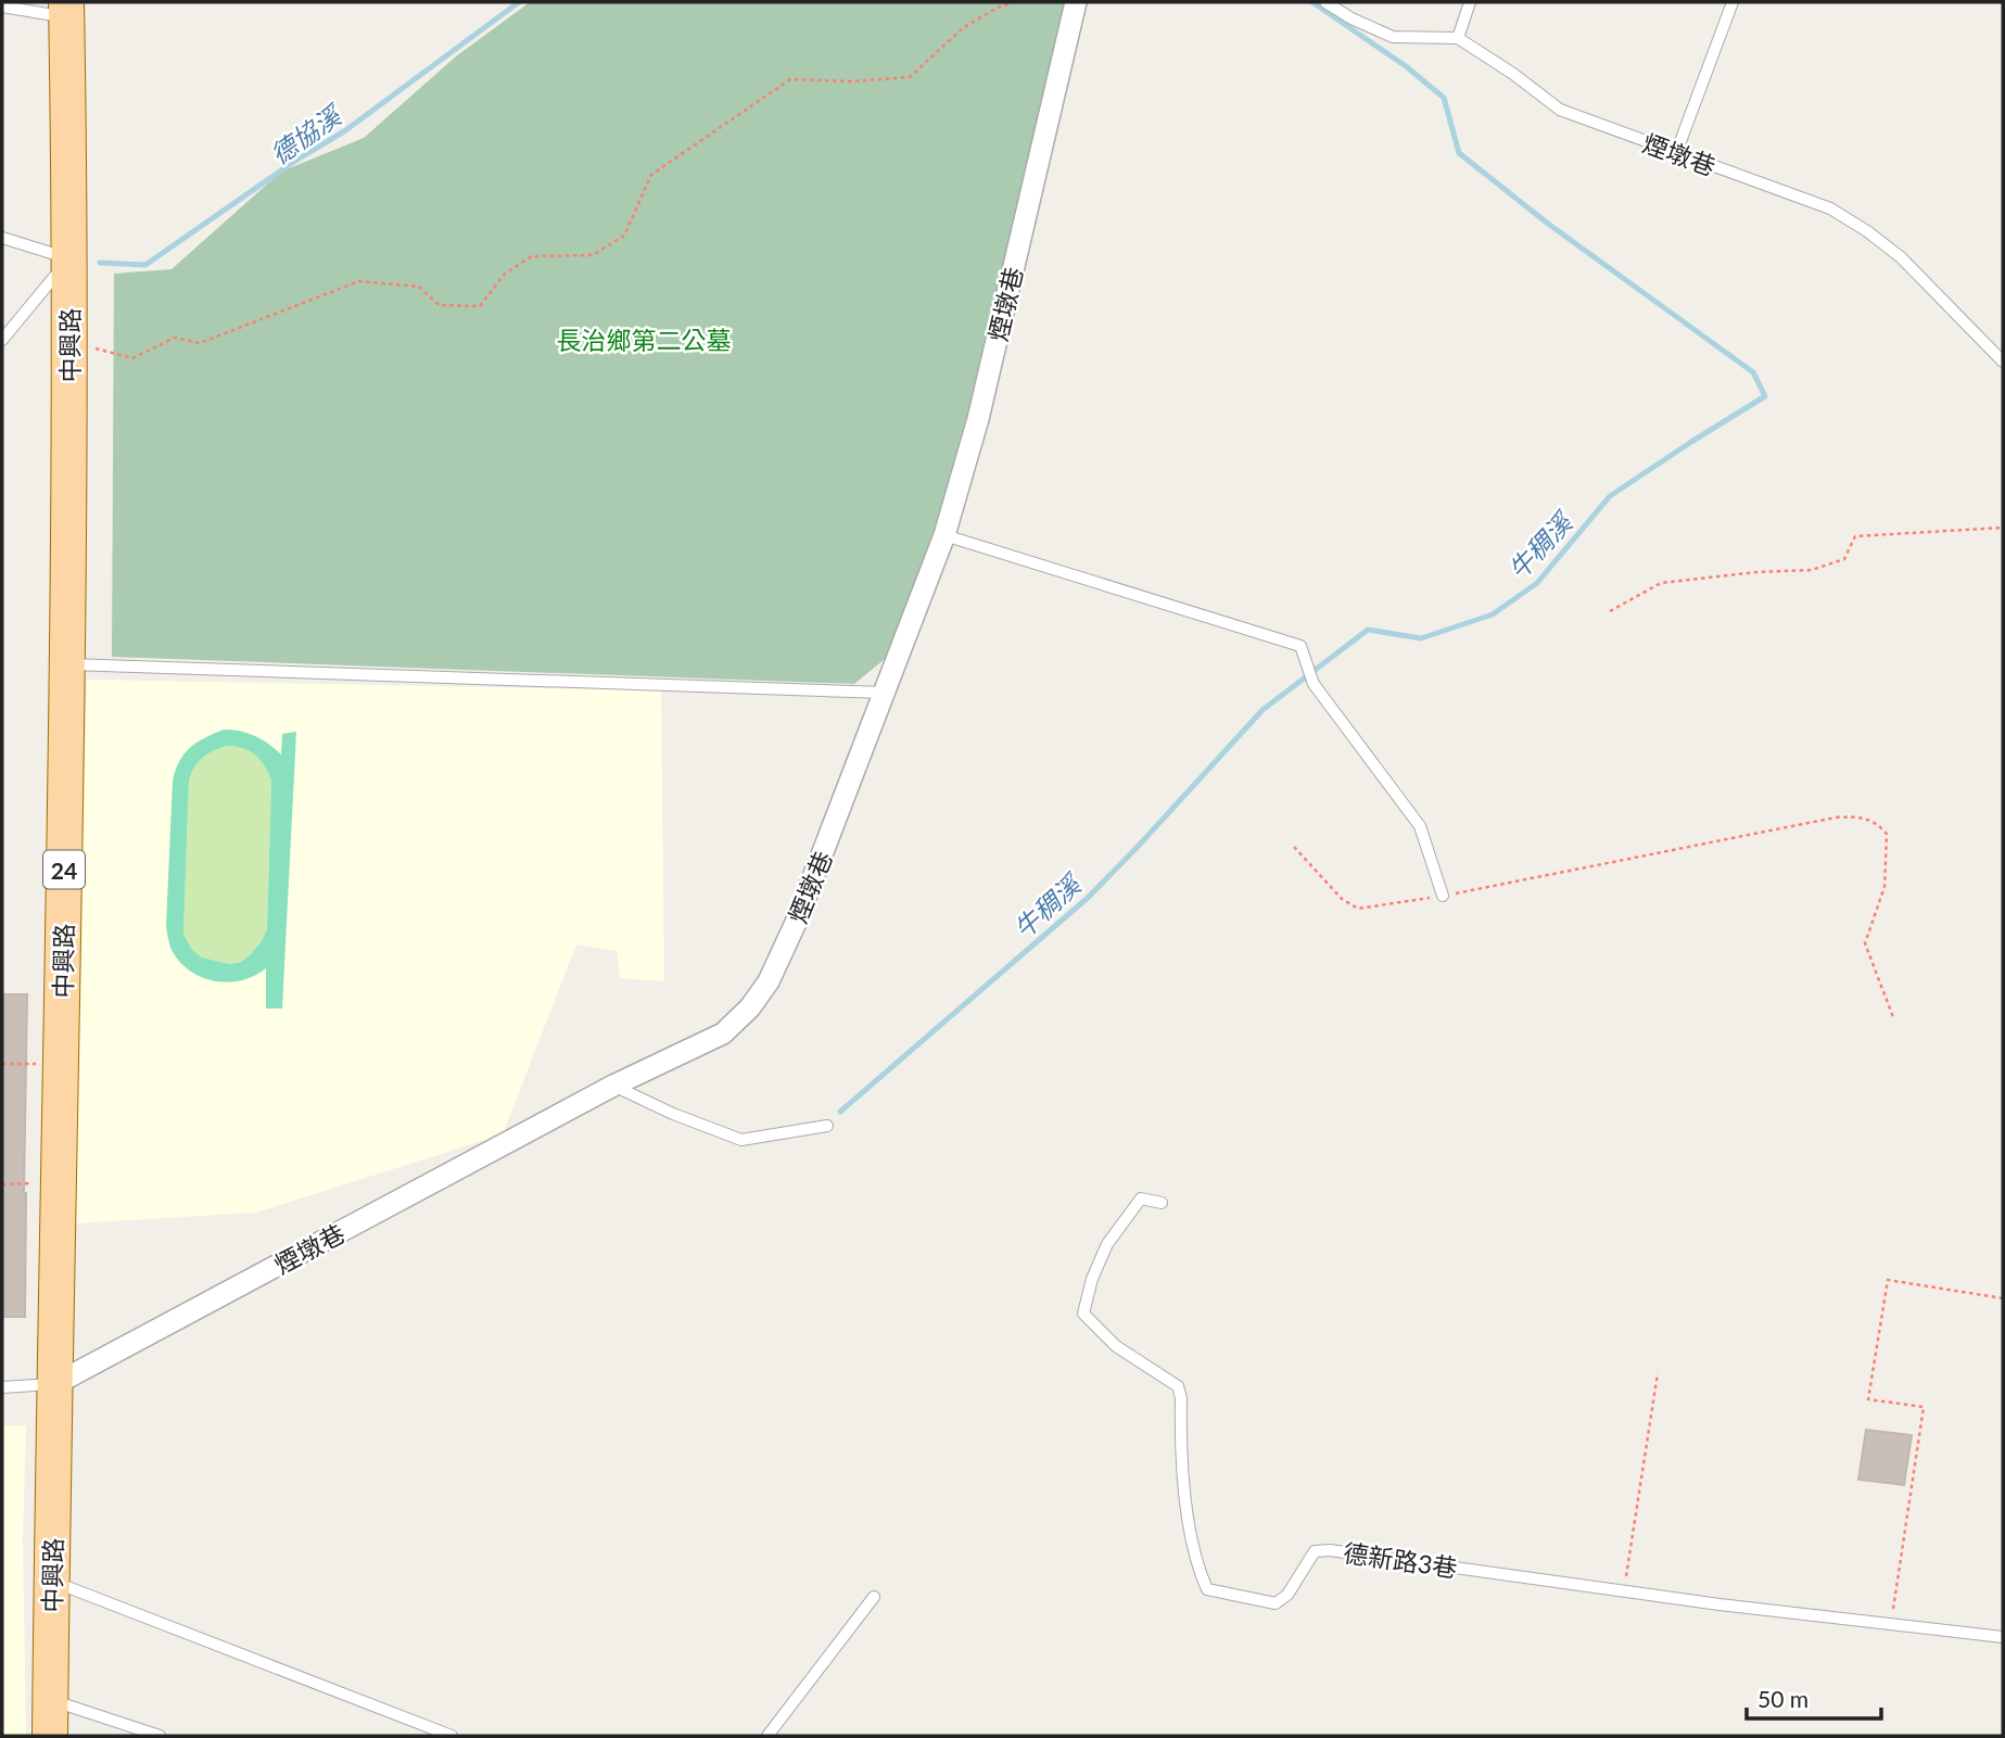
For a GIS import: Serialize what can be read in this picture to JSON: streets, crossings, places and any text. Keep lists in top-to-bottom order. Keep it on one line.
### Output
{"streets":{"main road":["中興路","24"],"street":["煙墩巷"],"lane":["德新路3巷"]},"crossings":[["煙墩巷","中興路"]],"water":["德協溪","牛稠溪"],"parks":["長治鄉第二公墓"],"scale_bar":"50 m"}
